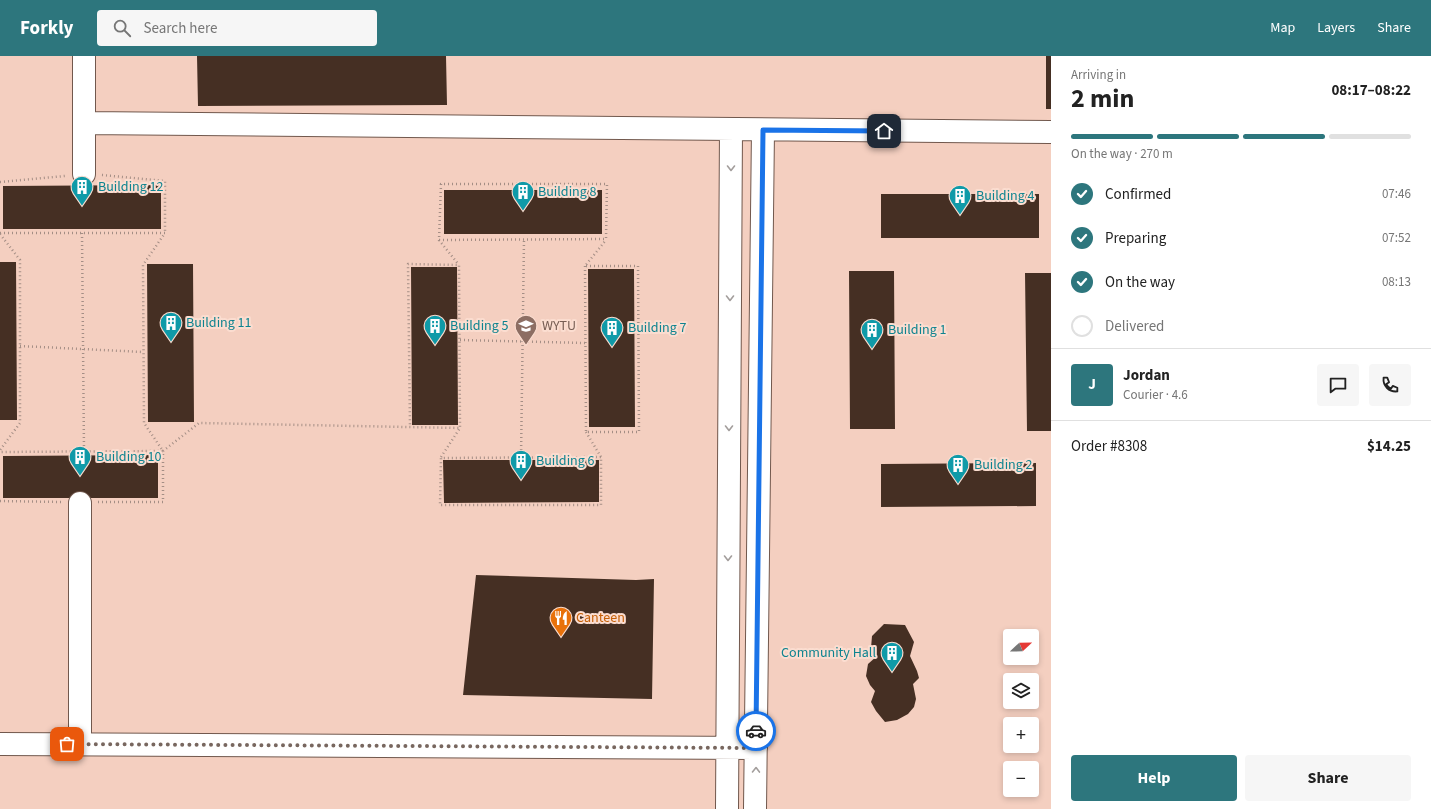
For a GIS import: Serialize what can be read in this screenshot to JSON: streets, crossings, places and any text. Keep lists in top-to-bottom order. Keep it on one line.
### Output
{"places":{"building":["Building 12","Building 8","Building 4","Building 11","Building 5","Building 7","Building 1","Building 10","Building 6","Building 2","Community Hall"],"school or university":["WYTU"],"restaurant":["Canteen"]},"north":"right","page":{"header":"Forkly","search":"Search here","nav":["Map","Layers","Share"],"heading":["2 min","Arriving in","08:17–08:22"],"panel":["Jordan","Courier · 4.6","Order #8308","$14.25"],"bar":"On the way · 270 m","list":[["Confirmed","07:46"],["Preparing","07:52"],["On the way","08:13"],"Delivered"],"round":"J","map_buttons":["+","−"],"buttons":["Help","Share"]}}
